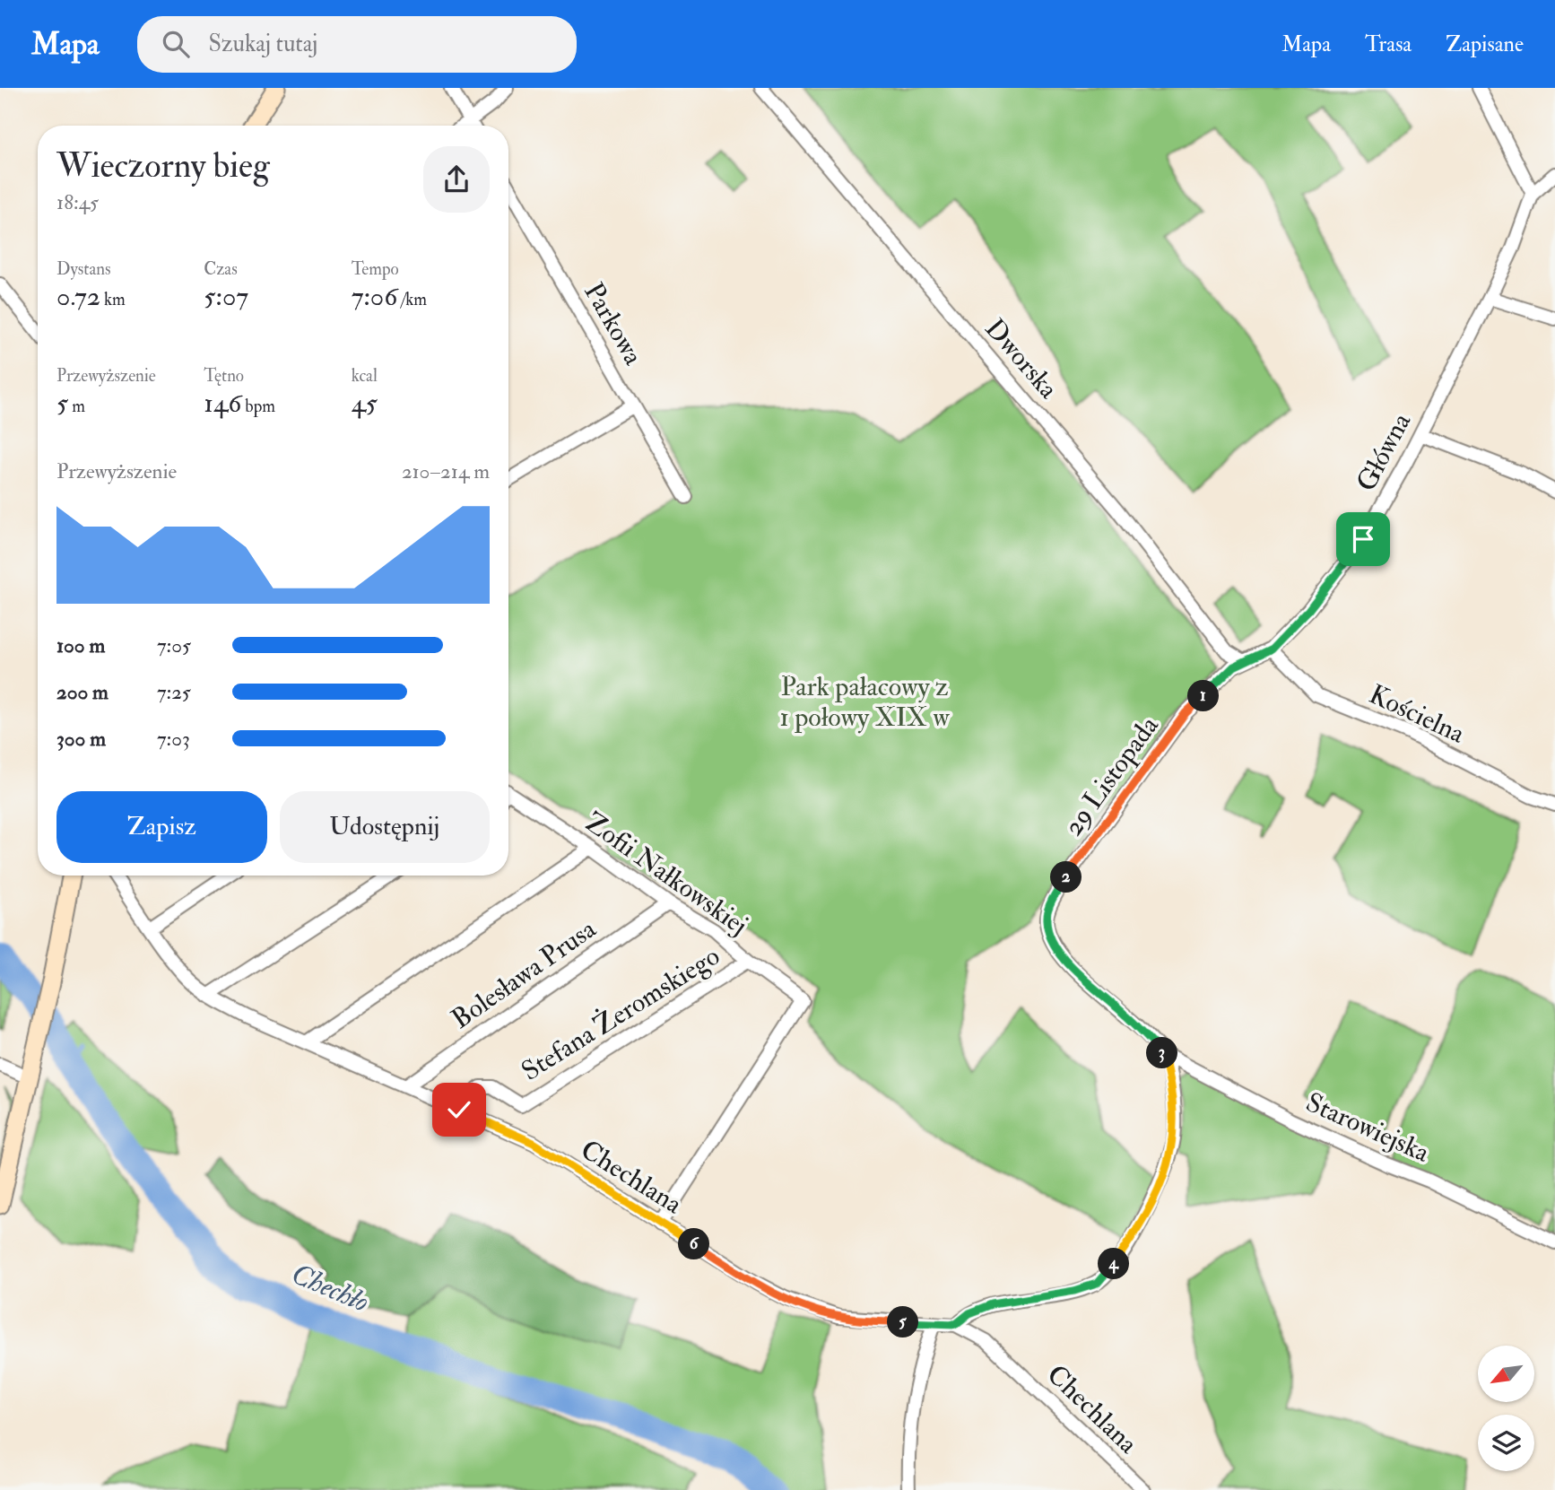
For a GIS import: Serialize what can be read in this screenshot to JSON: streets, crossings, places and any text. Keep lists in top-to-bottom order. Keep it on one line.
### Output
{"streets":{"street":["Parkowa","Dworska","Główna","Kościelna","29 Listopada","Zofii Nałkowskiej","Bolesława Prusa","Stefana Żeromskiego","Starowiejska","Chechlana"]},"crossings":[["Dworska","Główna"],["Dworska","29 Listopada"],["Główna","Kościelna"],["Główna","29 Listopada"],["29 Listopada","Starowiejska"],["29 Listopada","Chechlana"],["Zofii Nałkowskiej","Bolesława Prusa"],["Zofii Nałkowskiej","Stefana Żeromskiego"],["Zofii Nałkowskiej","Chechlana"],["Bolesława Prusa","Chechlana"],["Stefana Żeromskiego","Chechlana"]],"water":["Chechło"],"parks":["Park pałacowy z 1 połowy XIX w"],"north":"bottom left","page":{"header":"Mapa","search":"Szukaj tutaj","nav":["Mapa","Trasa","Zapisane"],"heading":["Wieczorny bieg","18:45"],"stats":[["Dystans","0.72 km"],["Czas","5:07"],["Tempo","7:06 /km"],["Przewyższenie","5 m"],["Tętno","146 bpm"],["kcal","45"]],"chart":["Przewyższenie","210–214 m"],"list":[{"name":"100 m","note":"7:05"},{"name":"200 m","note":"7:25"},{"name":"300 m","note":"7:03"}],"pins":["1","2","3","6","4","5"],"buttons":["Zapisz","Udostępnij"]}}
